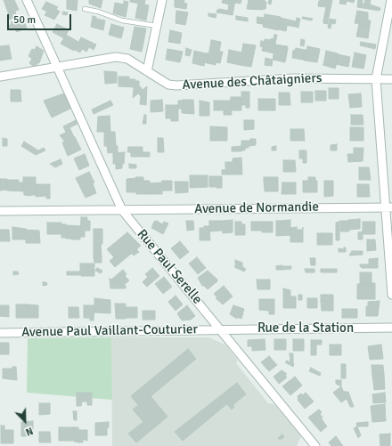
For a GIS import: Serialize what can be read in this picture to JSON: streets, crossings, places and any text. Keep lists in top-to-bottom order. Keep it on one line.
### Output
{"streets":{"street":["Avenue des Châtaigniers","Avenue de Normandie","Rue Paul Serelle","Rue de la Station","Avenue Paul Vaillant-Couturier"]},"crossings":[["Avenue des Châtaigniers","Rue Paul Serelle"],["Avenue de Normandie","Rue Paul Serelle"],["Rue Paul Serelle","Rue de la Station"],["Rue Paul Serelle","Avenue Paul Vaillant-Couturier"],["Rue de la Station","Avenue Paul Vaillant-Couturier"]],"scale_bar":"50 m","north":"bottom right"}
